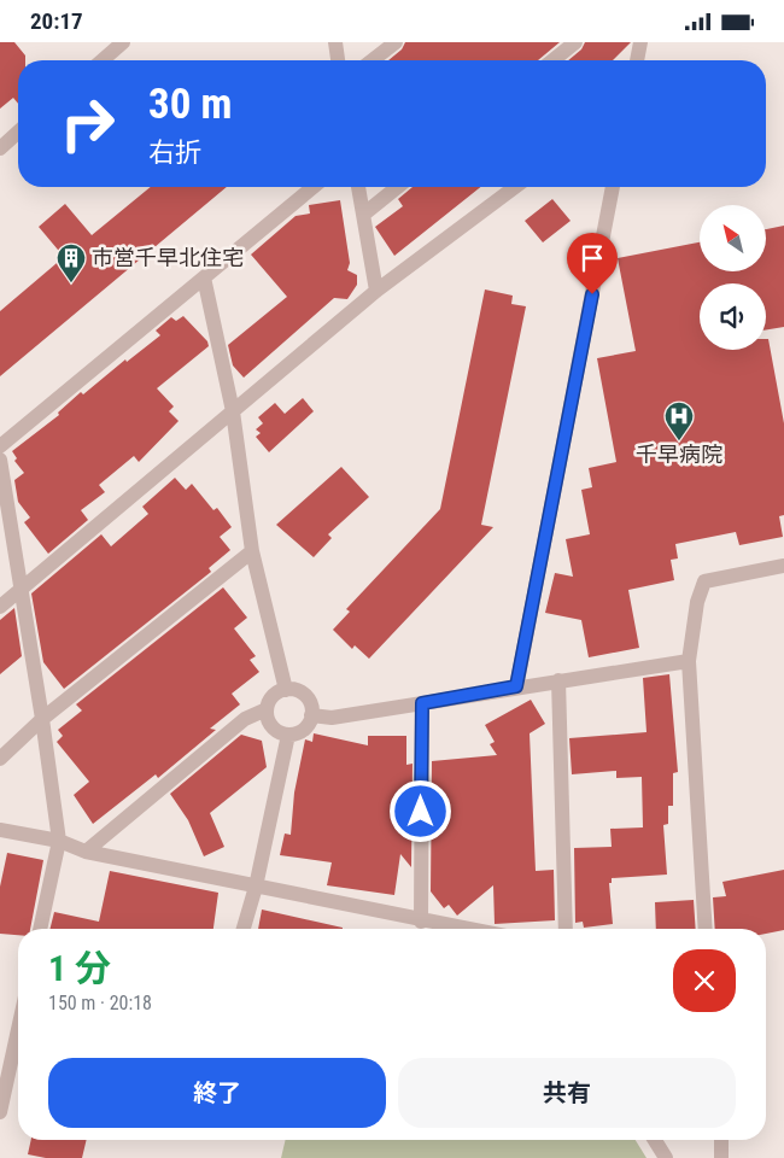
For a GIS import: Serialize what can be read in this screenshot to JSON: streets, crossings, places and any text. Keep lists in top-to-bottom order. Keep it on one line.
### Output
{"places":{"building":["市営千早北住宅"],"hospital":["千早病院"]},"north":"top left","page":{"status":"20:17","turn":["30 m","右折"],"heading":["1 分","150 m · 20:18"],"buttons":["終了","共有"]}}
